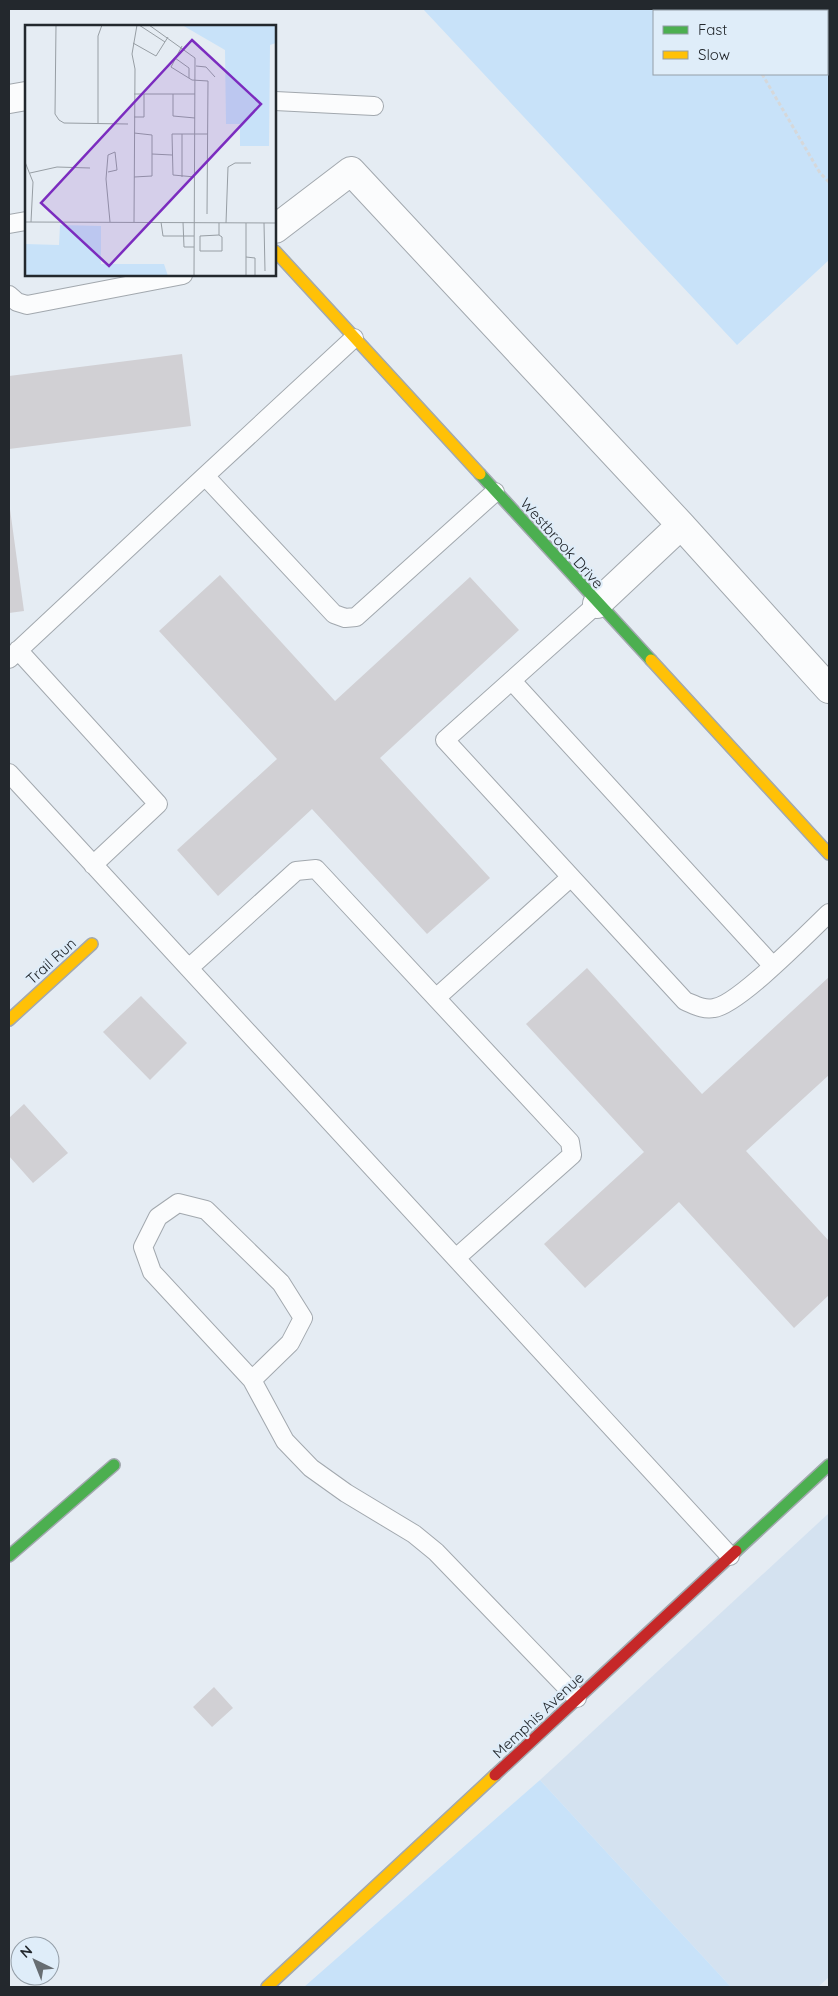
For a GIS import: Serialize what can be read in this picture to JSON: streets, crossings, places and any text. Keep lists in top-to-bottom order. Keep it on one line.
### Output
{"streets":{"street":["Westbrook Drive","Trail Run","Memphis Avenue"]},"legend":["Fast","Slow"],"north":"top left"}
